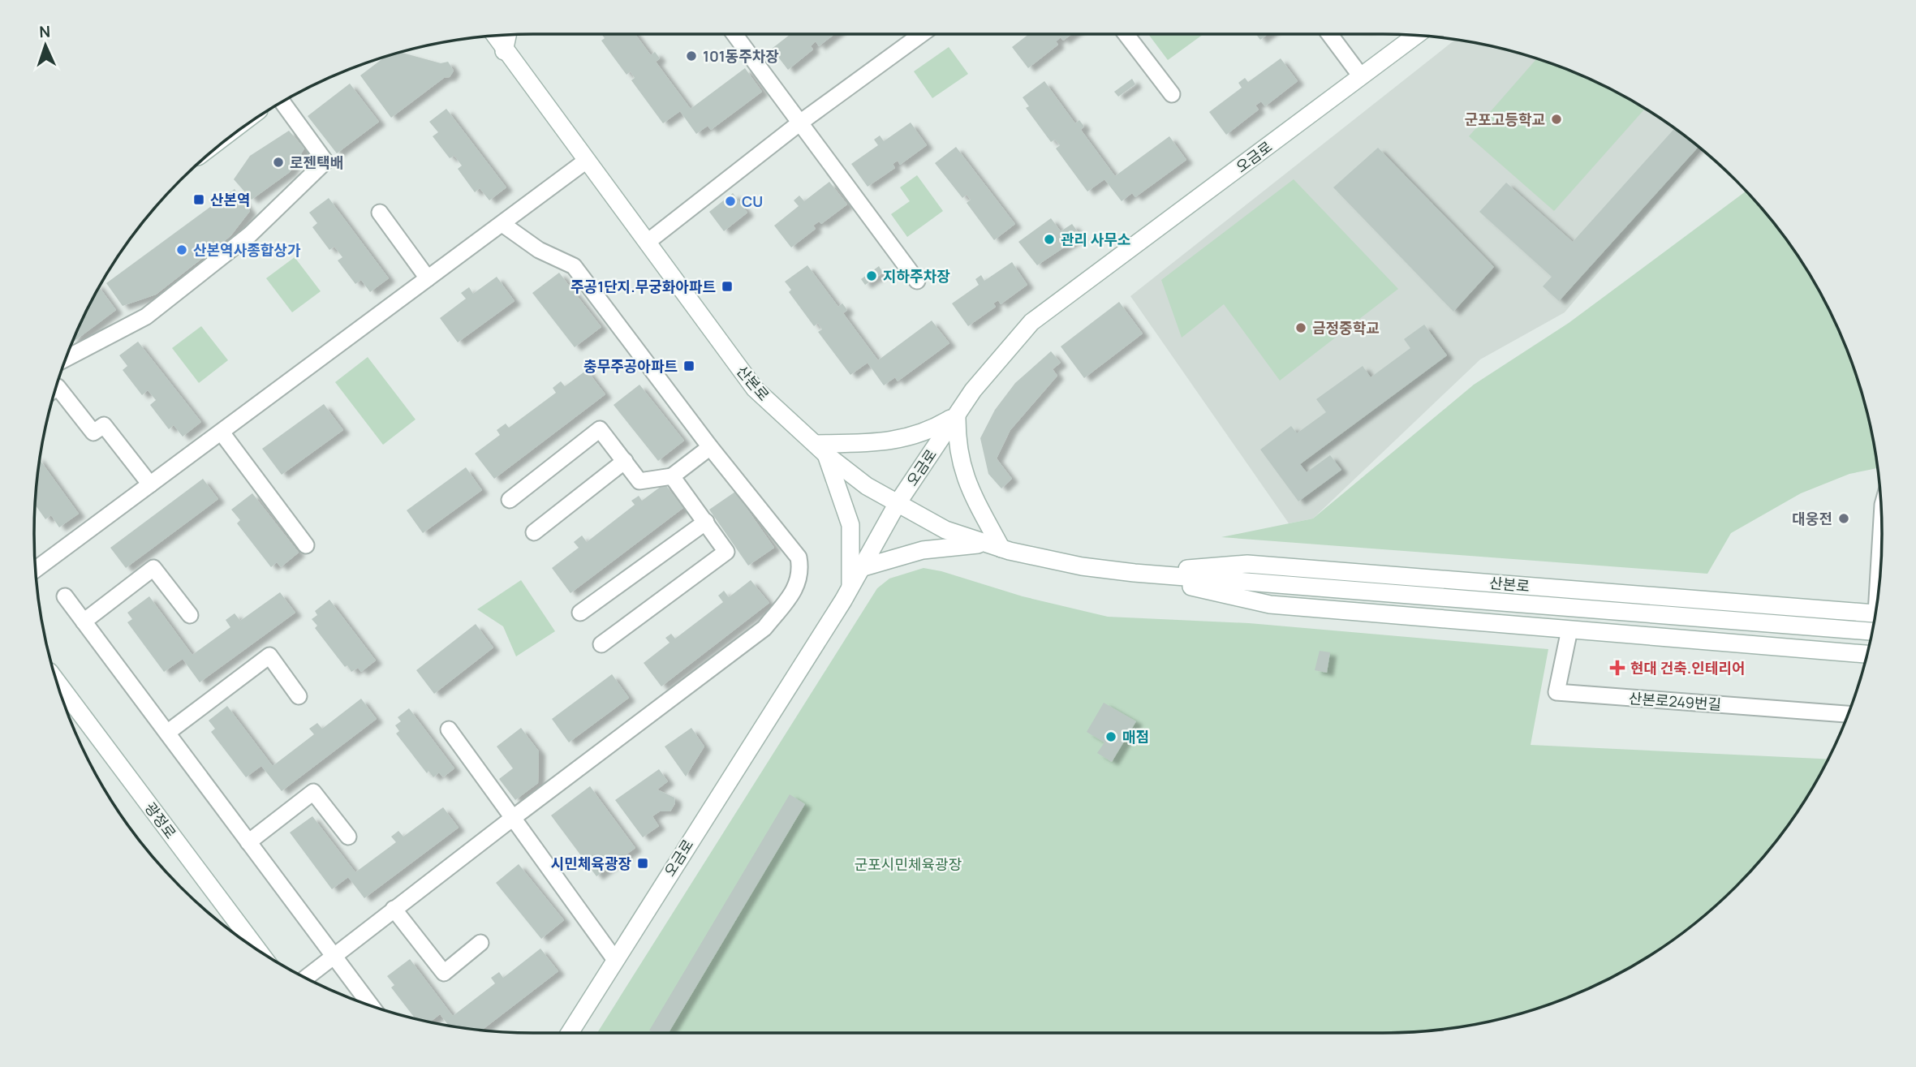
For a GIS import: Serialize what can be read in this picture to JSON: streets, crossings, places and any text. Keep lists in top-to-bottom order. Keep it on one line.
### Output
{"streets":{"street":["오금로","산본로","산본로249번길","광정로"]},"crossings":[["오금로","산본로"],["산본로","산본로249번길"]],"parks":["군포시민체육광장"],"places":{"other":["101동주차장","군포고등학교","로젠택배","CU","관리 사무소","산본역사종합상가","지하주차장","금정중학교","대웅전","매점"],"transit":["산본역","주공1단지.무궁화아파트","충무주공아파트","시민체육광장"],"health":["현대 건축.인테리어"]},"north":"top"}
